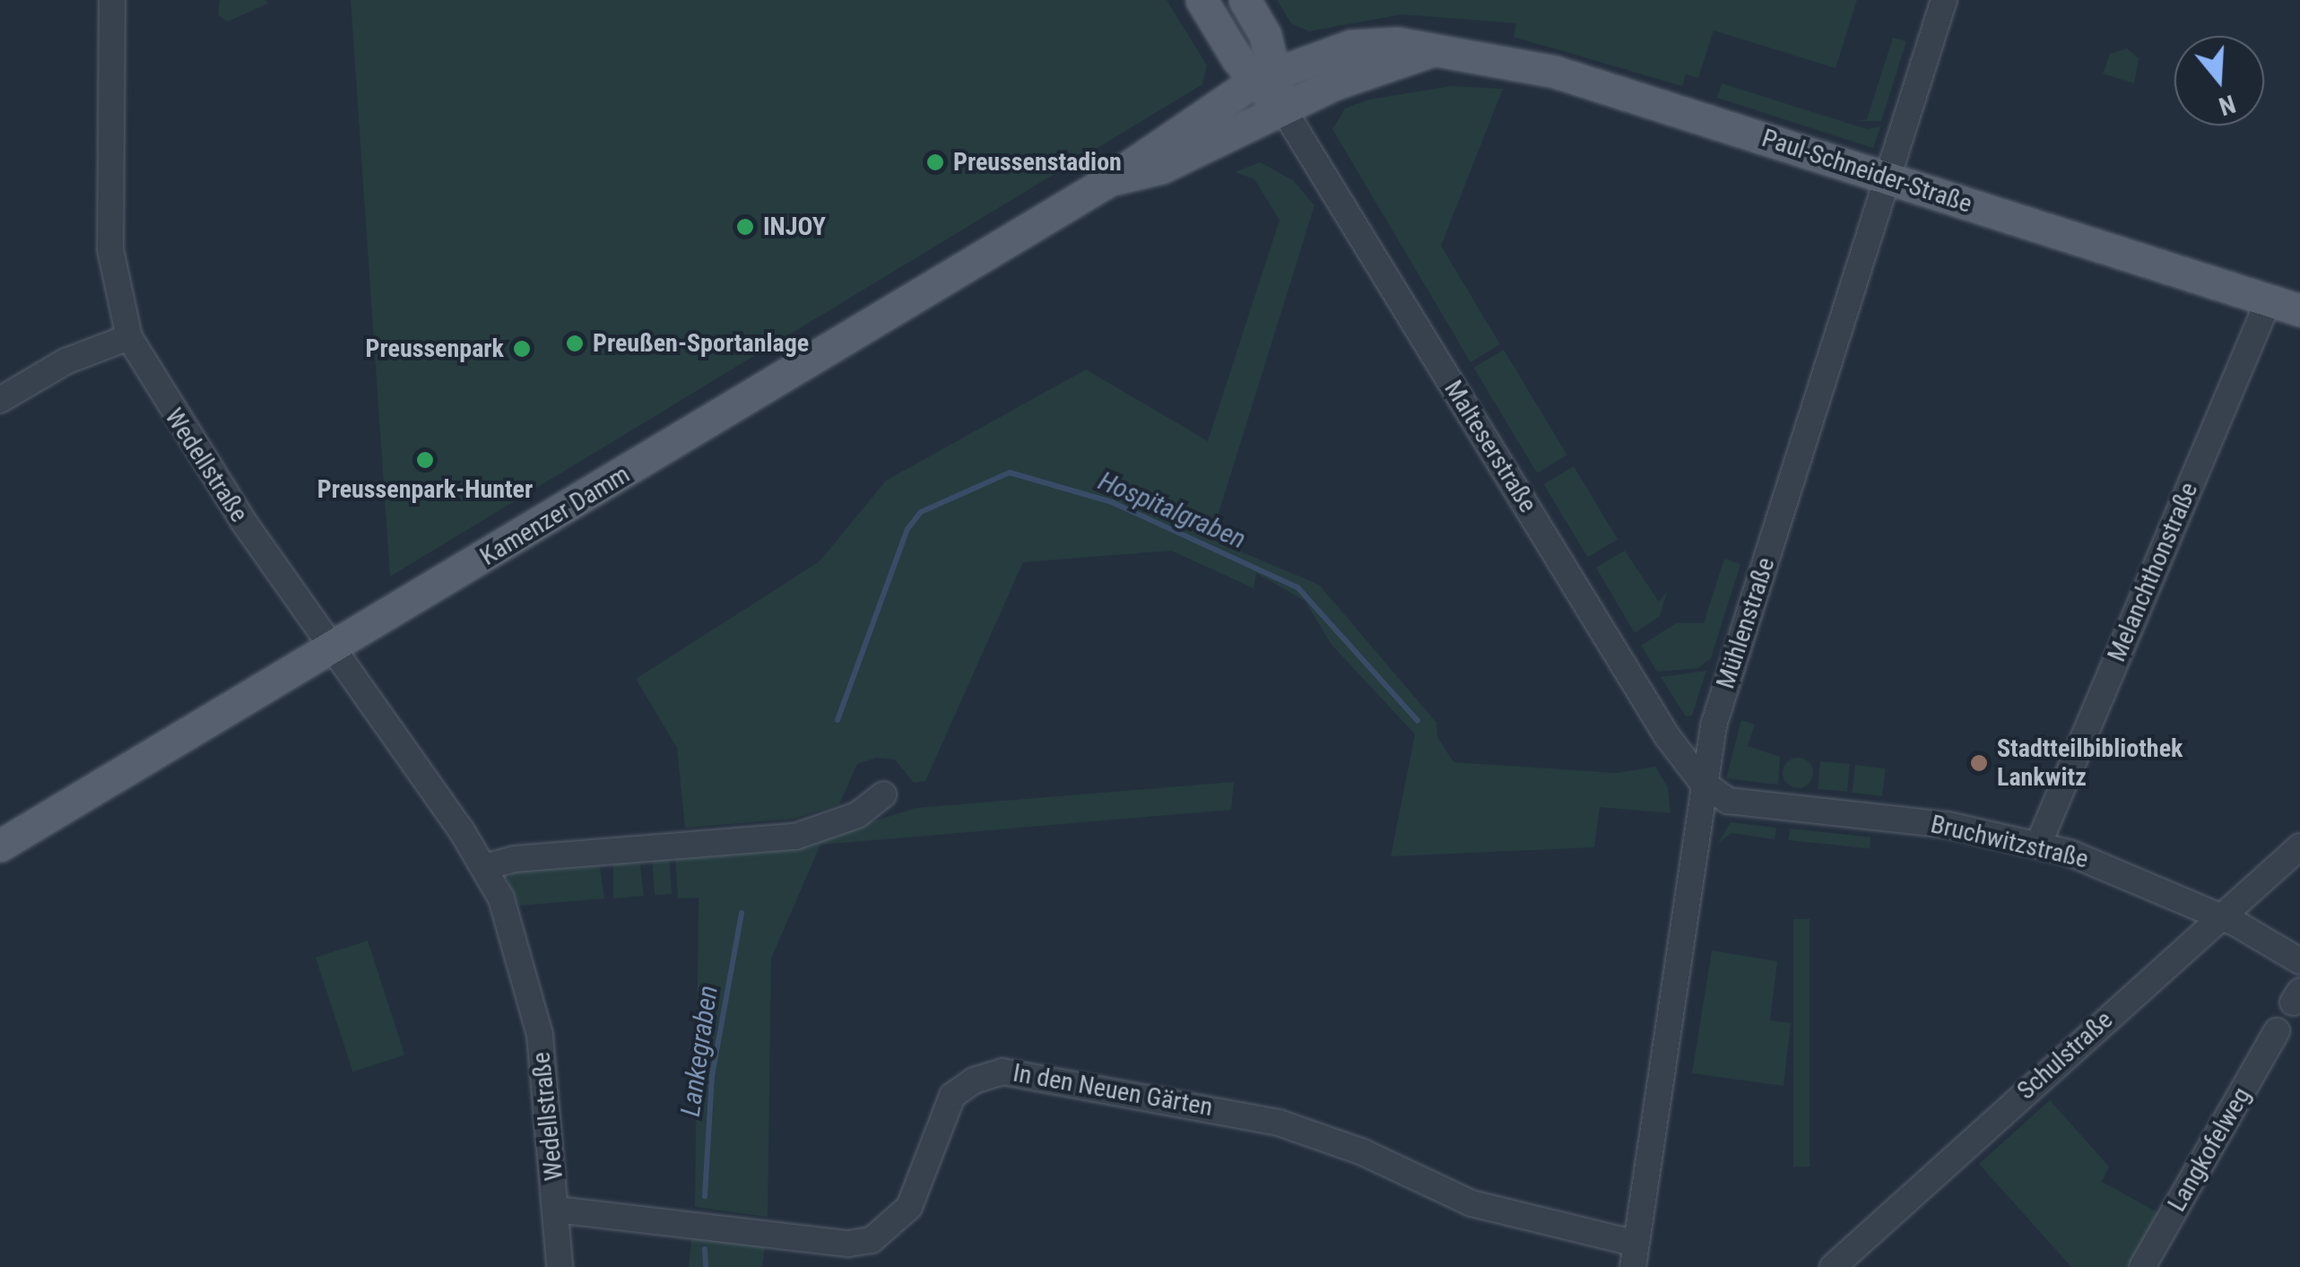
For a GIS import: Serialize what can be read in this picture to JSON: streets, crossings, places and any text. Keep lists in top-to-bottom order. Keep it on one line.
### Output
{"streets":{"main road":["Paul-Schneider-Straße","Malteserstraße","Kamenzer Damm"],"street":["Wedellstraße","Melanchthonstraße","Mühlenstraße","Bruchwitzstraße","Schulstraße","In den Neuen Gärten","Langkofelweg"]},"crossings":[["Paul-Schneider-Straße","Malteserstraße"],["Paul-Schneider-Straße","Kamenzer Damm"],["Paul-Schneider-Straße","Melanchthonstraße"],["Paul-Schneider-Straße","Mühlenstraße"],["Malteserstraße","Kamenzer Damm"],["Malteserstraße","Mühlenstraße"],["Malteserstraße","Bruchwitzstraße"],["Wedellstraße","Kamenzer Damm"],["Wedellstraße","In den Neuen Gärten"],["Melanchthonstraße","Bruchwitzstraße"],["Mühlenstraße","Bruchwitzstraße"],["Mühlenstraße","In den Neuen Gärten"],["Bruchwitzstraße","Schulstraße"]],"water":["Hospitalgraben","Lankegraben"],"places":["Preussenstadion","INJOY","Preußen-Sportanlage","Preussenpark","Preussenpark-Hunter","Stadtteilbibliothek Lankwitz"],"north":"bottom"}
